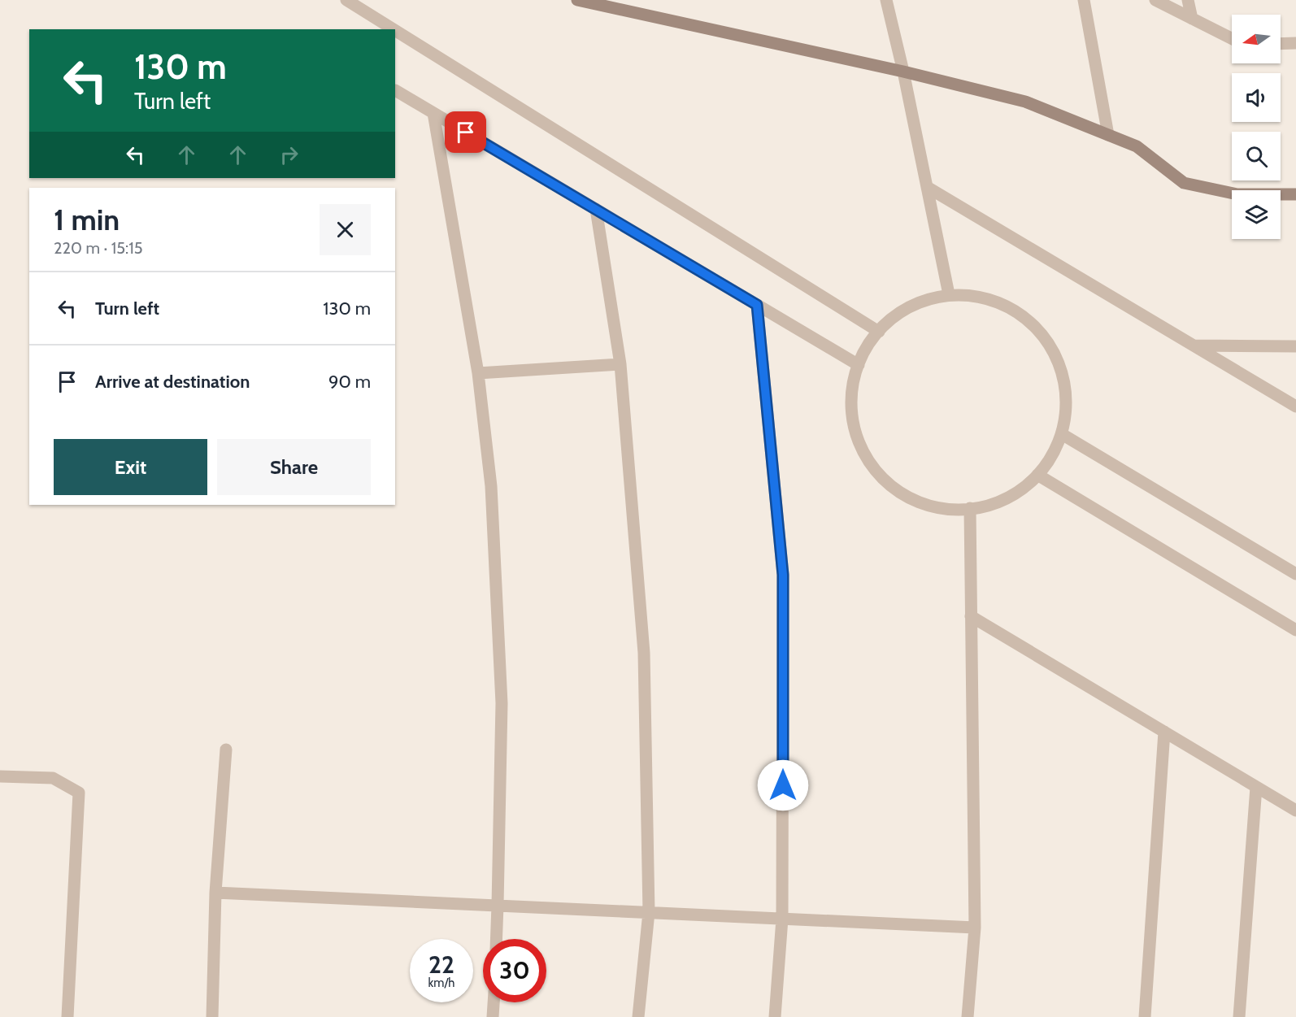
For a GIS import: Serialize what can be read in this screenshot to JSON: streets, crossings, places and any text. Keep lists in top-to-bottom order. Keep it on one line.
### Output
{"north":"left","page":{"turn":["130 m","Turn left"],"heading":["1 min","220 m · 15:15"],"list":[{"name":"Turn left","value":"130 m"},{"name":"Arrive at destination","value":"90 m"}],"buttons":["Exit","Share"],"speed":"22 km/h","limit":"30"}}
